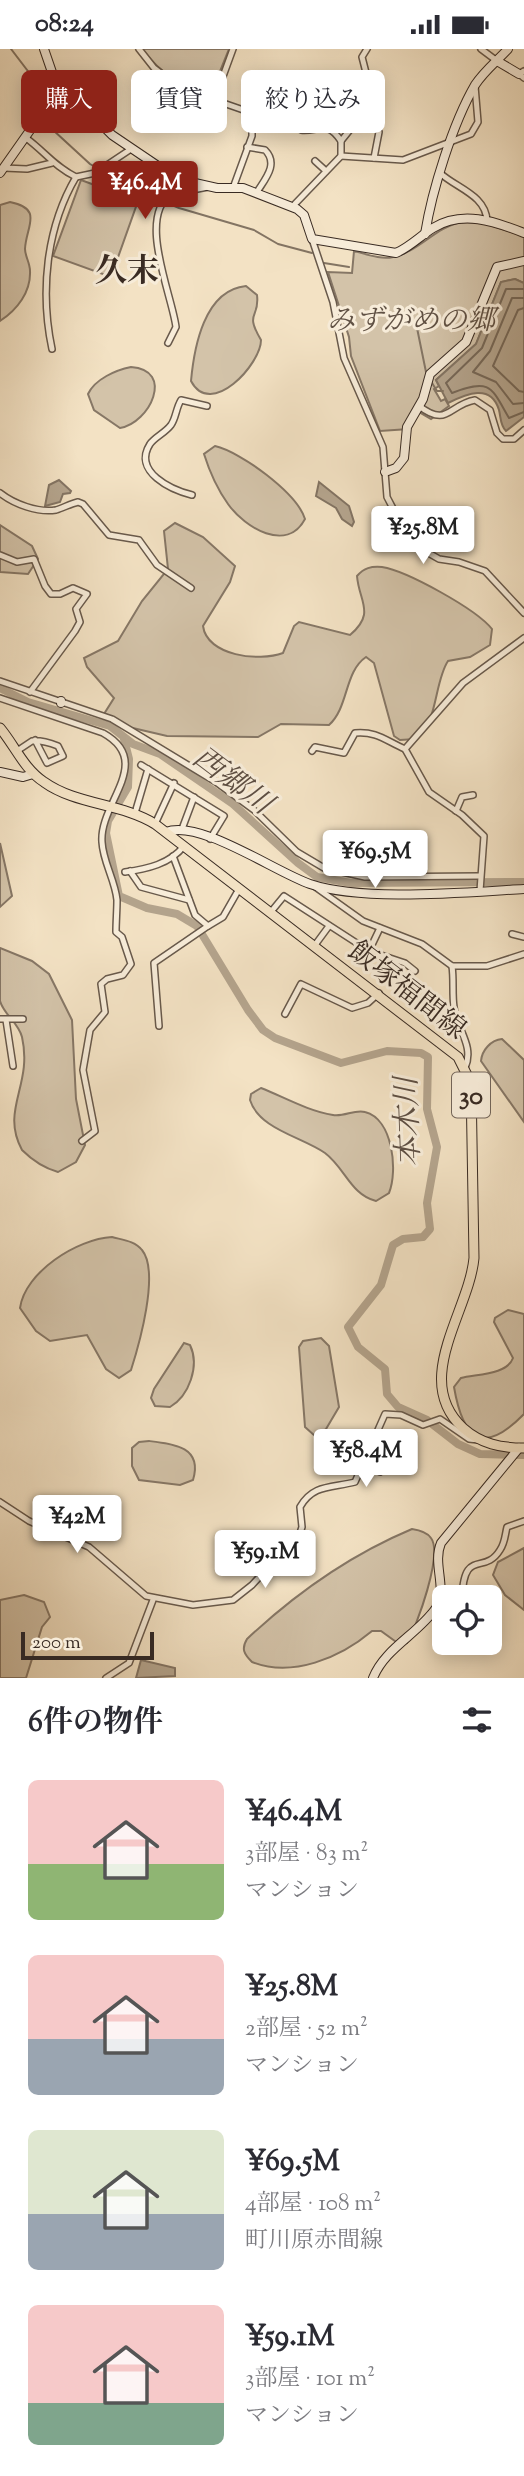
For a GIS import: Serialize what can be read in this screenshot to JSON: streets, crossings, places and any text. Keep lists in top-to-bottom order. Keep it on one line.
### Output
{"streets":{"main road":["飯塚福間線","30"]},"districts":["久末"],"water":["西郷川","本木川"],"parks":["みずがめの郷"],"scale_bar":"200 m","page":{"status":"08:24","chip":["購入","賃貸","絞り込み"],"price":["¥46.4M","¥25.8M","¥69.5M","¥58.4M","¥42M","¥59.1M"],"scale":"200 m","heading":"6件の物件","list":[{"name":"¥46.4M","note":"3部屋 · 83 m² · マンション"},{"name":"¥25.8M","note":"2部屋 · 52 m² · マンション"},{"name":"¥69.5M","note":"4部屋 · 108 m² · 町川原赤間線"},{"name":"¥59.1M","note":"3部屋 · 101 m² · マンション"}]}}
